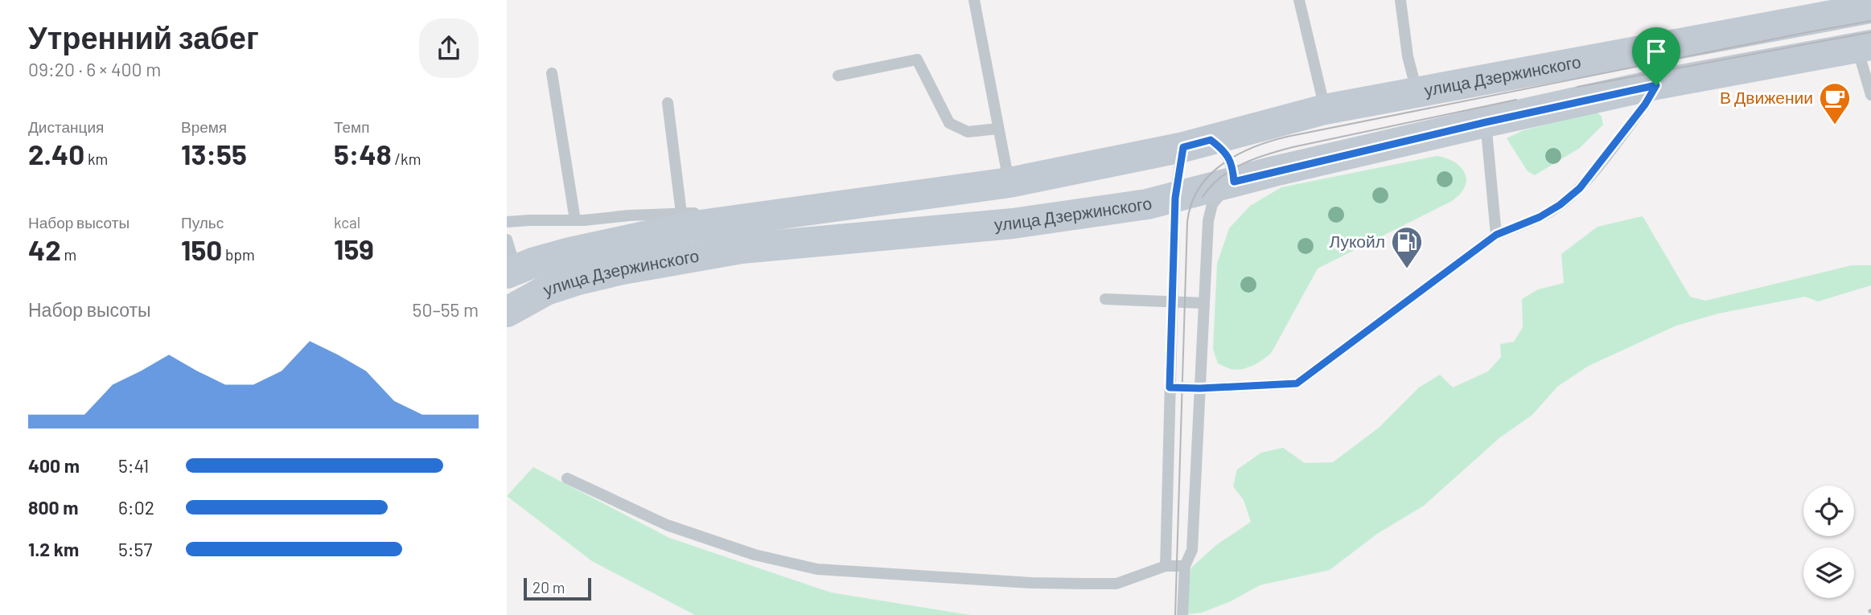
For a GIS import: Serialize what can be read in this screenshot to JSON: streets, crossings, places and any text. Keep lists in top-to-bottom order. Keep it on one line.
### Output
{"streets":{"main road":["улица Дзержинского"]},"places":{"cafe":["В Движении"],"fuel station":["Лукойл"]},"scale_bar":"20 m","page":{"heading":["Утренний забег","09:20 · 6 × 400 m"],"stats":[["Дистанция","2.40 km"],["Время","13:55"],["Темп","5:48 /km"],["Набор высоты","42 m"],["Пульс","150 bpm"],["kcal","159"]],"chart":["Набор высоты","50–55 m"],"list":[{"name":"400 m","note":"5:41"},{"name":"800 m","note":"6:02"},{"name":"1.2 km","note":"5:57"}],"scale":"20 m"}}
